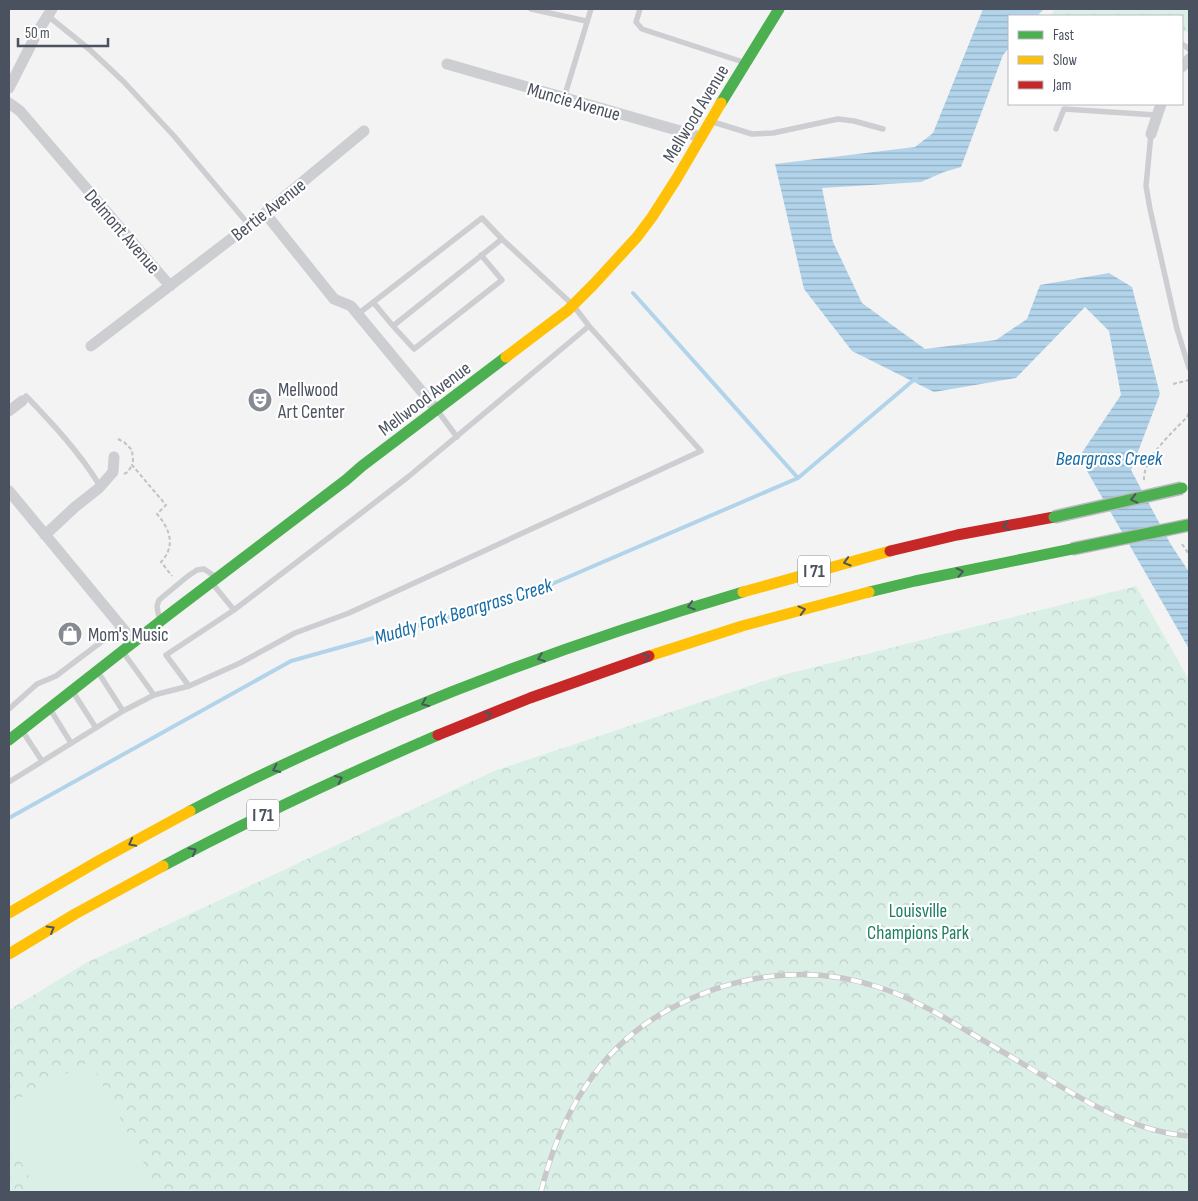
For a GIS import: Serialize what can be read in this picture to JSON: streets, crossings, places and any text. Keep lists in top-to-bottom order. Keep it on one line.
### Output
{"streets":{"main road":["Mellwood Avenue","I 71"],"street":["Muncie Avenue","Bertie Avenue","Delmont Avenue"]},"crossings":[["Muncie Avenue","Mellwood Avenue"],["Bertie Avenue","Delmont Avenue"]],"water":["Beargrass Creek","Muddy Fork Beargrass Creek"],"parks":["Louisville Champions Park"],"places":{"theatre":["Mellwood Art Center"],"shop":["Mom's Music"]},"legend":["Fast","Slow","Jam"],"scale_bar":"50 m"}
